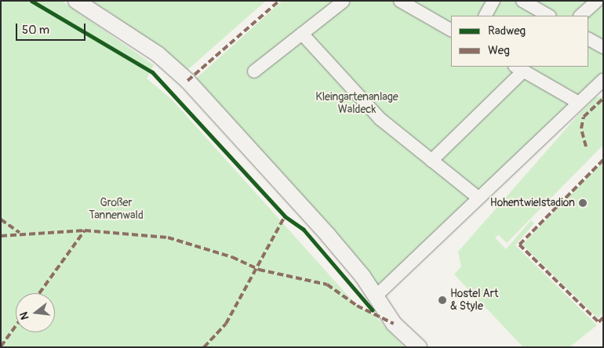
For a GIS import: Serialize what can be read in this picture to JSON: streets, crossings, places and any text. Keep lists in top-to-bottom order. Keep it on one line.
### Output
{"parks":["Kleingartenanlage Waldeck","Großer Tannenwald"],"places":["Hohentwielstadion","Hostel Art & Style"],"legend":["Radweg","Weg"],"scale_bar":"50 m","north":"left"}
